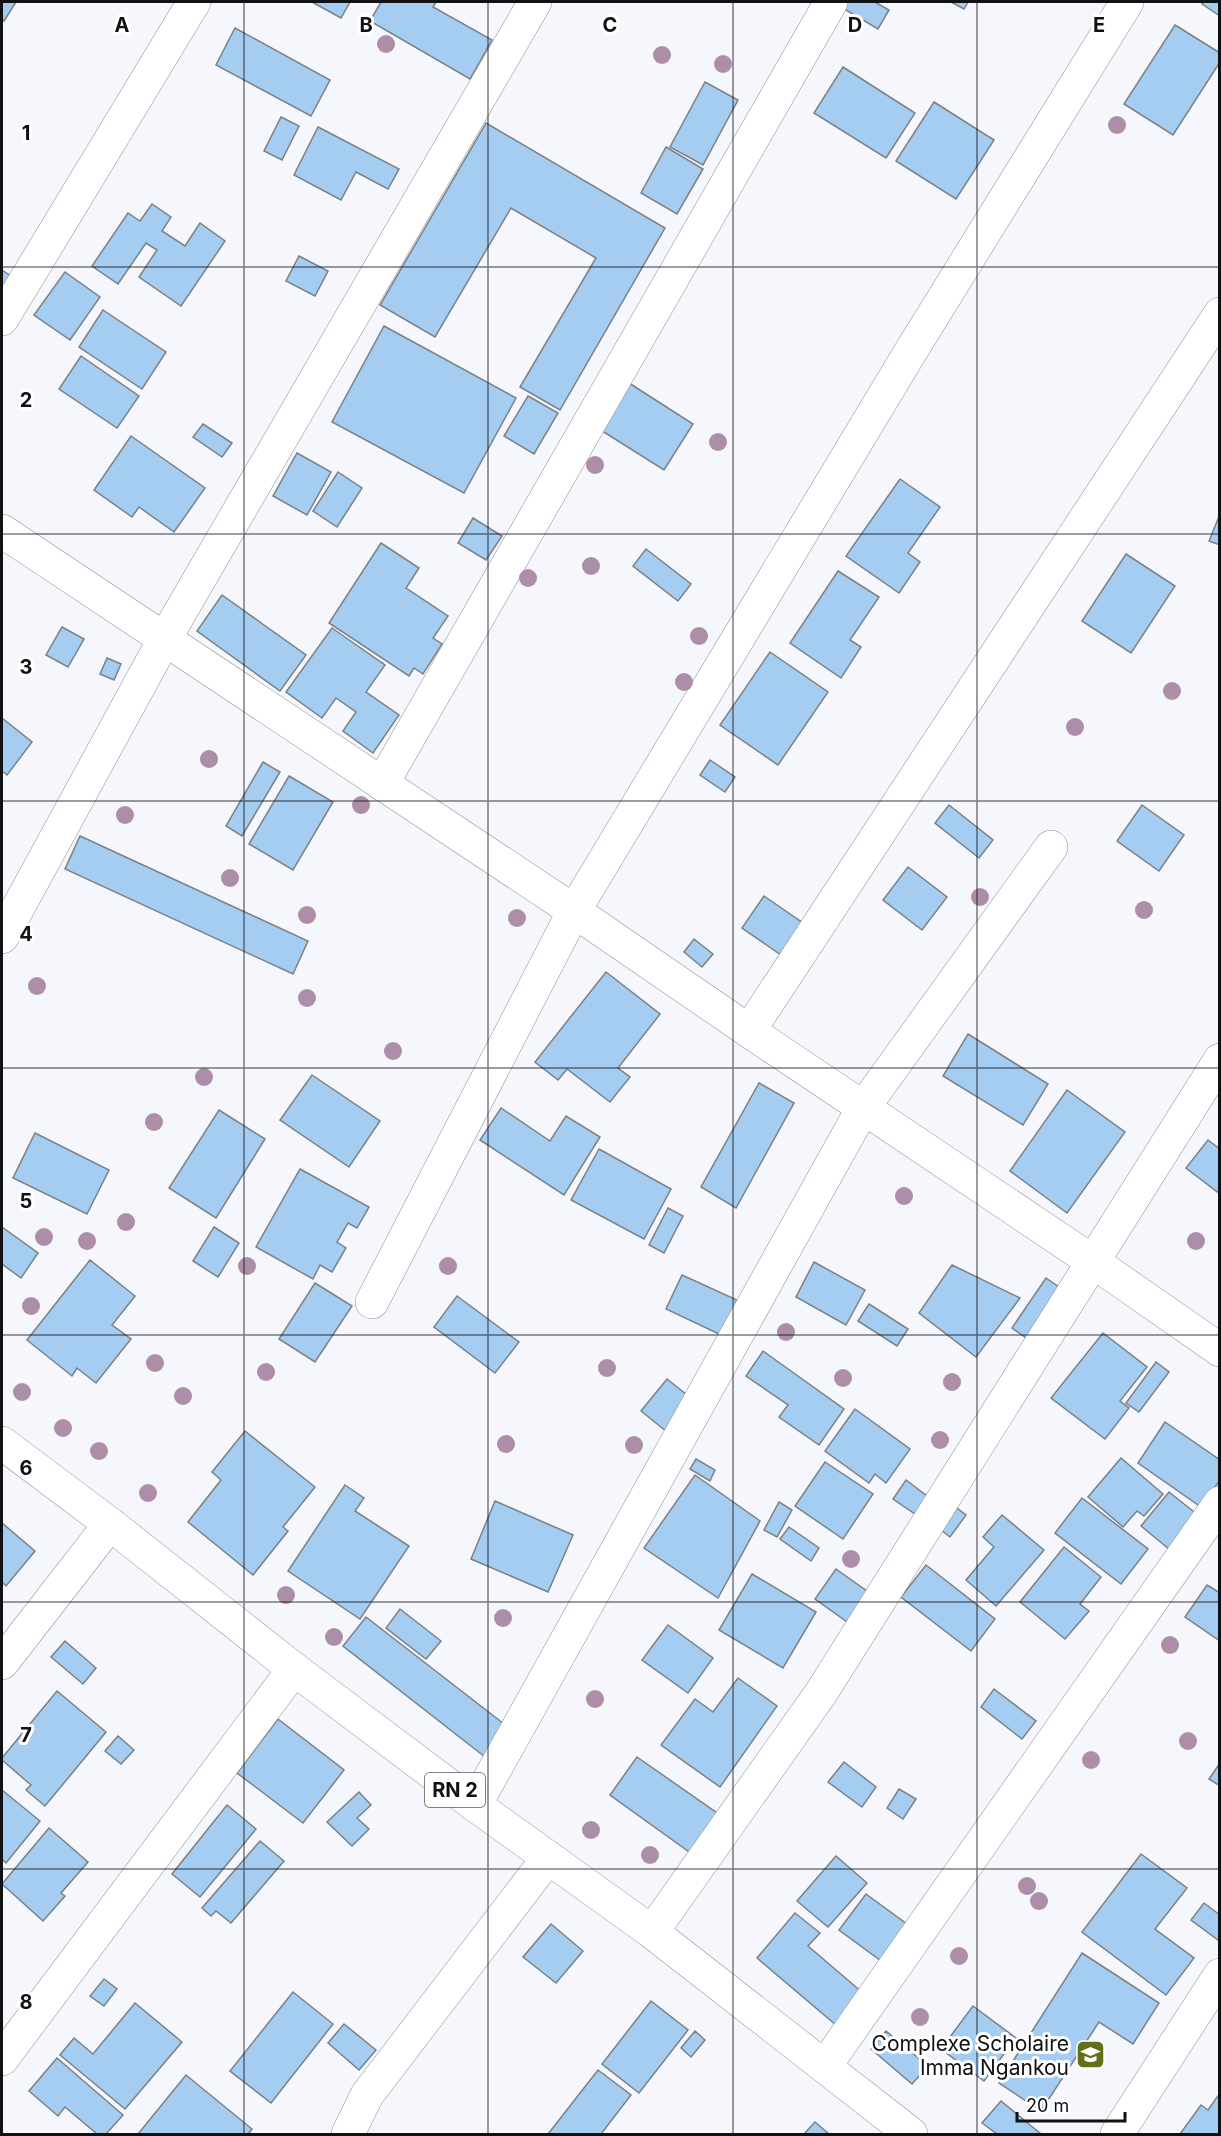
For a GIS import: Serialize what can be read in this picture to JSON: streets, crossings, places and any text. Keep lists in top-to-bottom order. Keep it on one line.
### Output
{"streets":{"main road":["RN 2"]},"places":{"school or university":["Complexe Scholaire Imma Ngankou"]},"scale_bar":"20 m","grid":{"columns":["A","B","C","D","E"],"rows":["1","2","3","4","5","6","7","8"]}}
